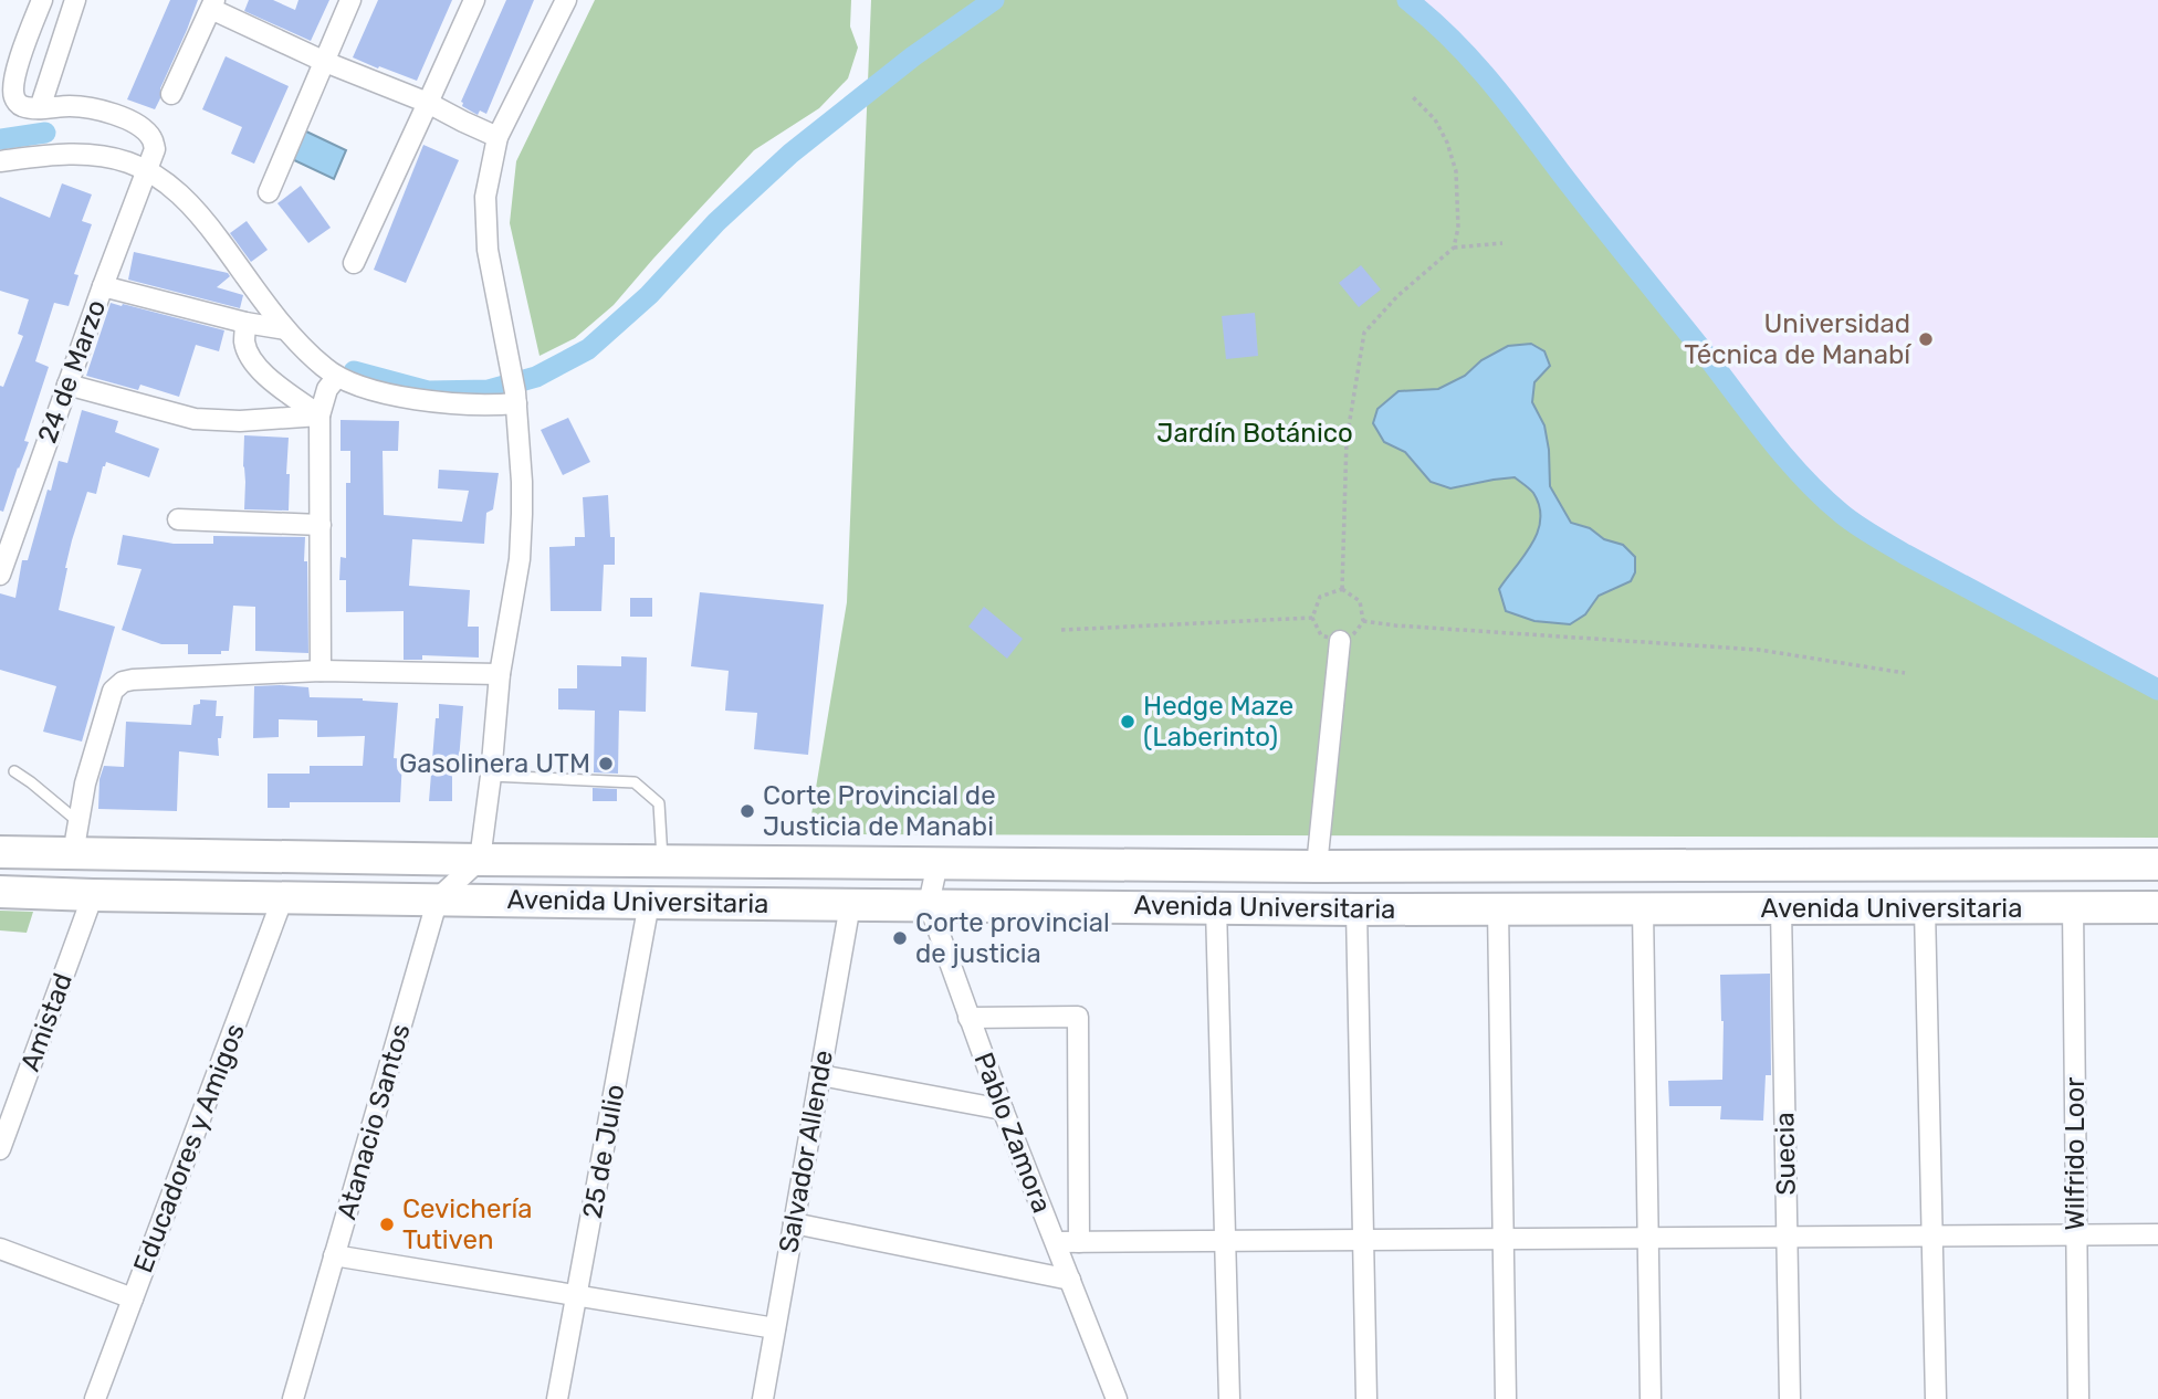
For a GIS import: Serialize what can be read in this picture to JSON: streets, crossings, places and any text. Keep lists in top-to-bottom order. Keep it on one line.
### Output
{"streets":{"main road":["Avenida Universitaria"],"street":["24 de Marzo","Amistad","Atanacio Santos","Pablo Zamora","Educadores y Amigos","25 de Julio","Salvador Allende","Suecia","Wilfrido Loor"]},"crossings":[["Avenida Universitaria","Amistad"],["Avenida Universitaria","Atanacio Santos"],["Avenida Universitaria","Pablo Zamora"],["Avenida Universitaria","Educadores y Amigos"],["Avenida Universitaria","25 de Julio"],["Avenida Universitaria","Salvador Allende"],["Avenida Universitaria","Suecia"],["Avenida Universitaria","Wilfrido Loor"]],"parks":["Jardín Botánico"],"places":["Universidad Técnica de Manabí","Hedge Maze (Laberinto)","Gasolinera UTM","Corte Provincial de Justicia de Manabi","Corte provincial de justicia","Cevichería Tutiven"]}
